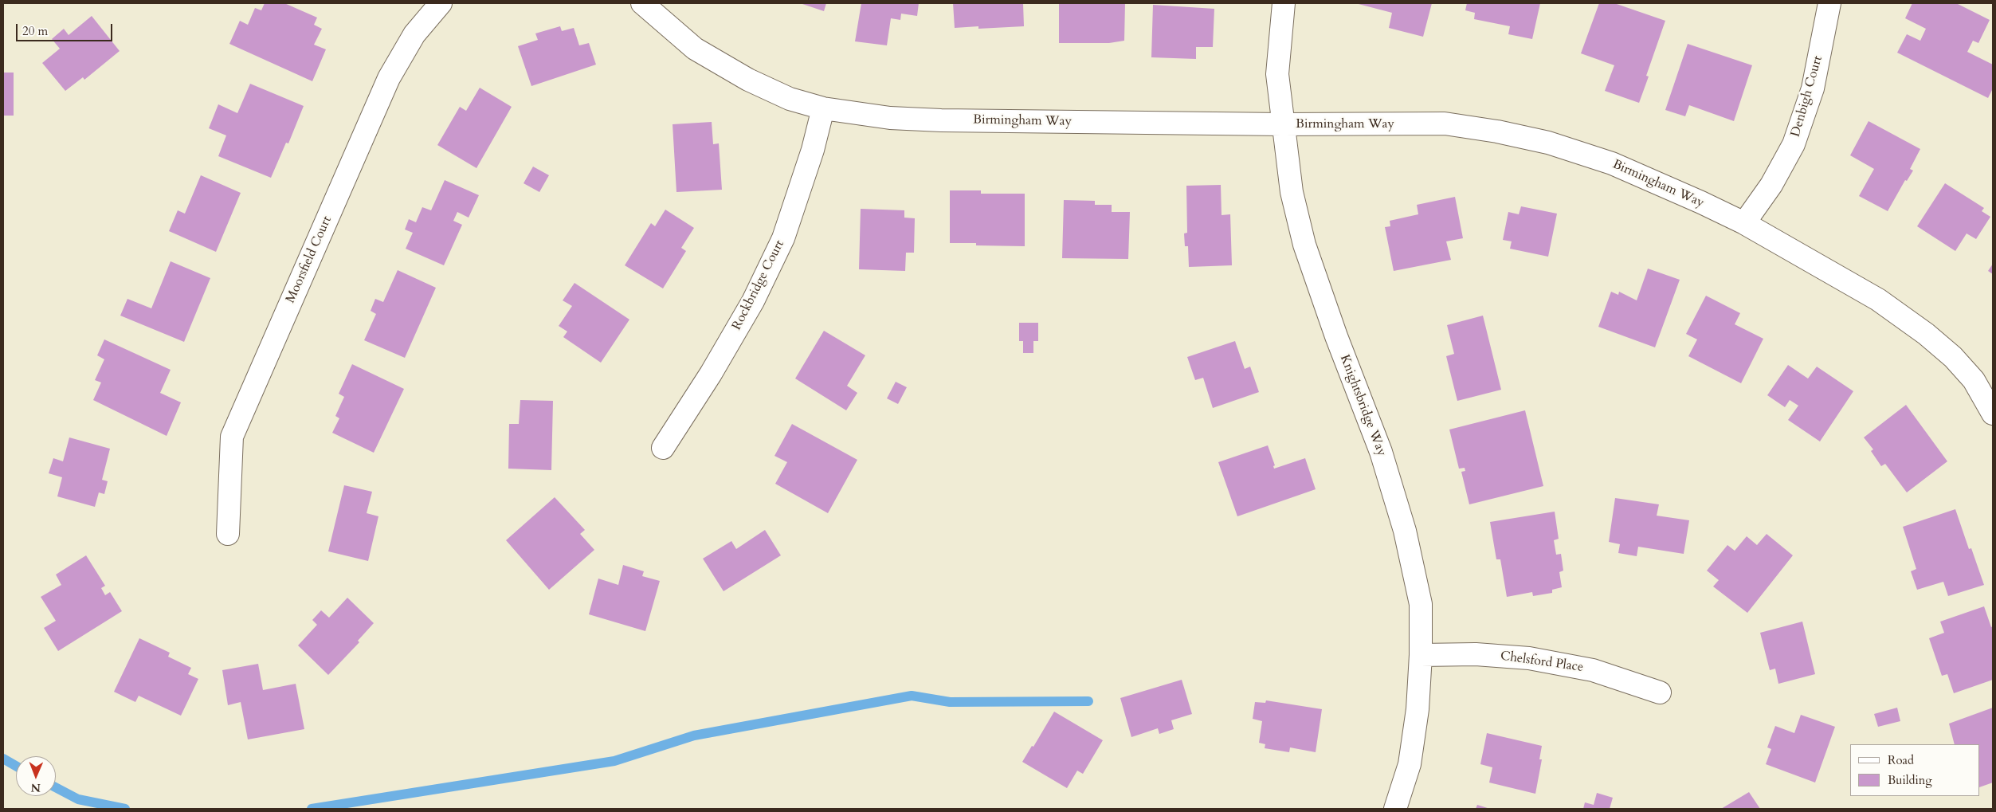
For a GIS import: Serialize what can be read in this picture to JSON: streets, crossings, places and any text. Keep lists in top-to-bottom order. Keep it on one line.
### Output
{"streets":{"street":["Denbigh Court","Birmingham Way","Moorsfield Court","Rockbridge Court","Knightsbridge Way","Chelsford Place"]},"crossings":[["Denbigh Court","Birmingham Way"],["Birmingham Way","Rockbridge Court"],["Birmingham Way","Knightsbridge Way"],["Knightsbridge Way","Chelsford Place"]],"legend":["Road","Building"],"scale_bar":"20 m","north":"bottom"}
